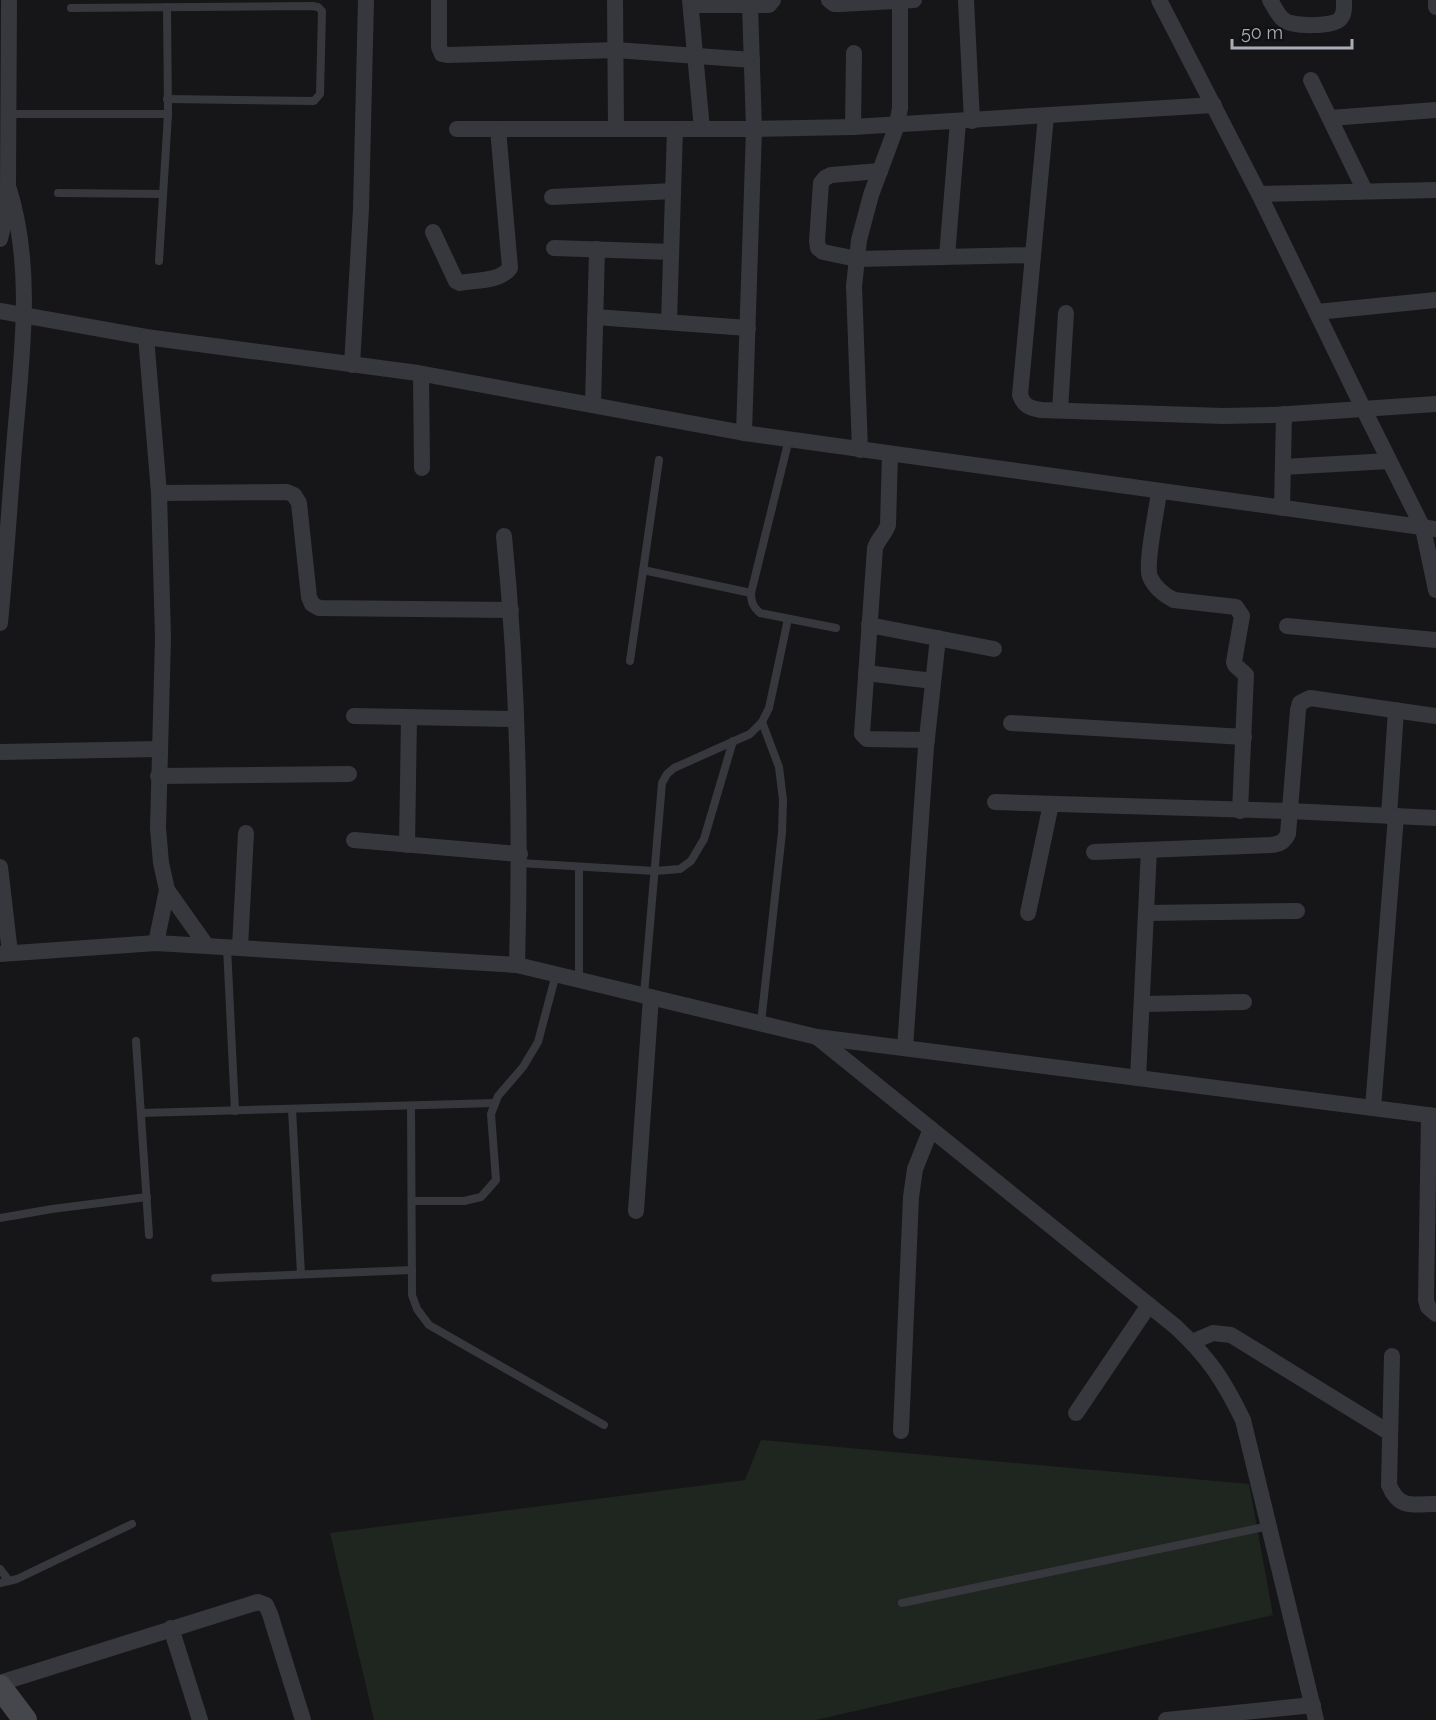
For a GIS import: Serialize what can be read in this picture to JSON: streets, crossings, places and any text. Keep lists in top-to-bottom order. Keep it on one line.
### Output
{"scale_bar":"50 m"}
